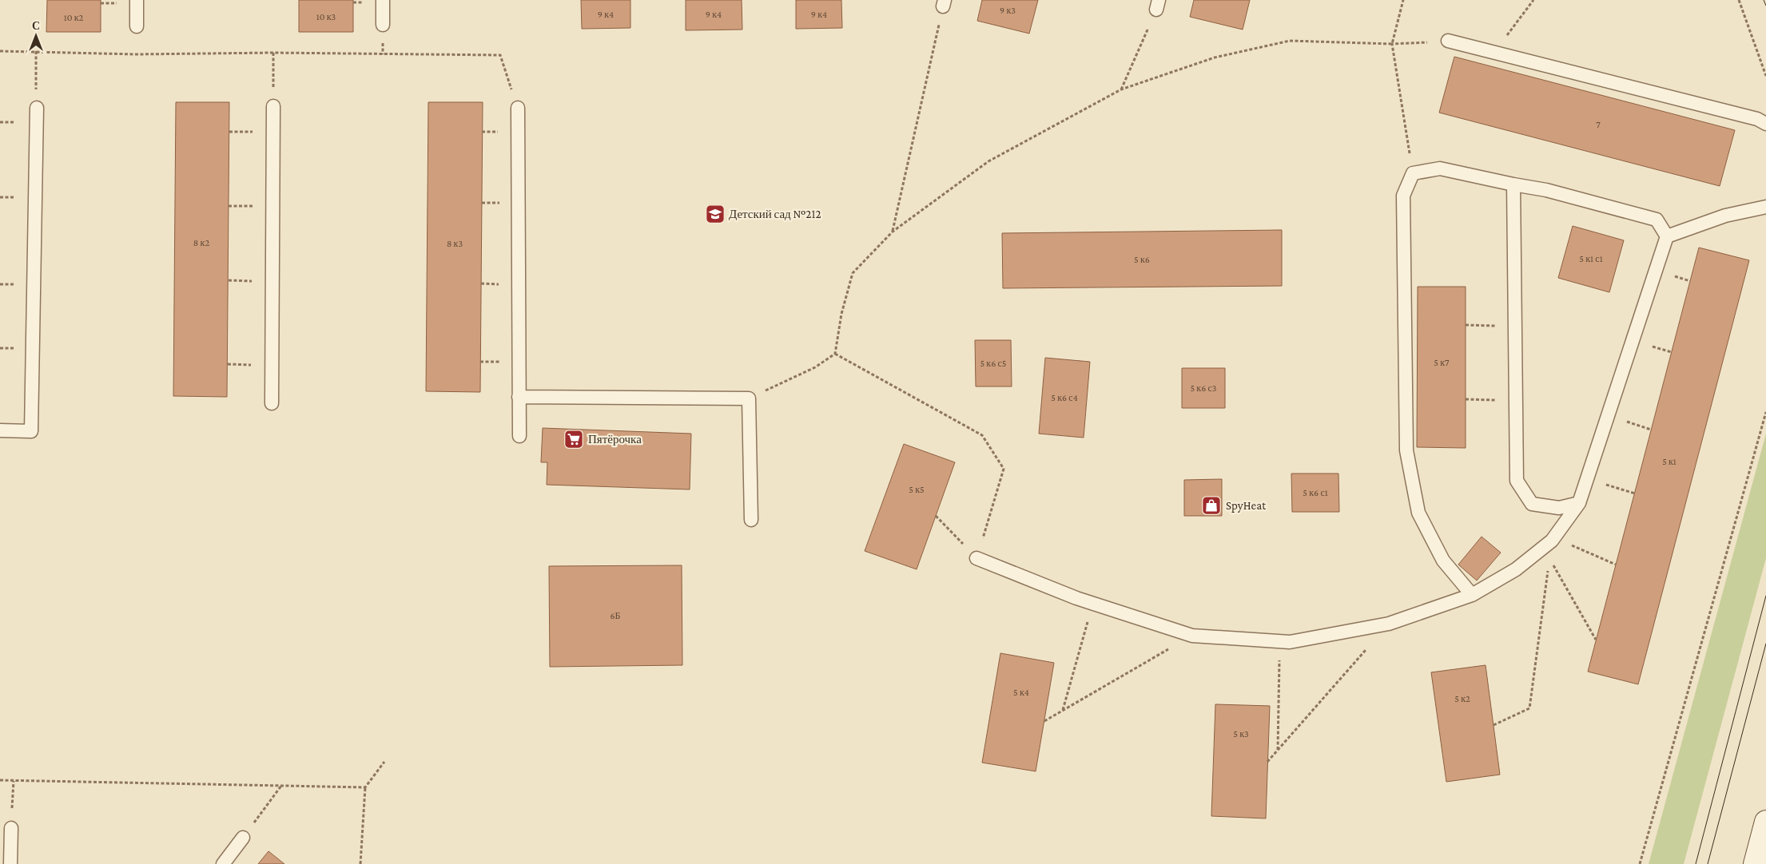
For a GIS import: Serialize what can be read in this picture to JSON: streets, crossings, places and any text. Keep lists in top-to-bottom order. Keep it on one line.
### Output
{"places":{"school or university":["Детский сад №212"],"supermarket":["Пятёрочка"],"shop":["SpyHeat"]},"house_numbers":["9 к3","9 к4","9 к4","9 к4","10 к3","10 к2","7","8 к2","8 к3","5 к1 с1","5 к6","5 к7","5 к6 с5","5 к6 с3","5 к6 с4","5 к1","5 к5","5 к6 с1","6Б","5 к4","5 к2","5 к3"],"north":"top"}
